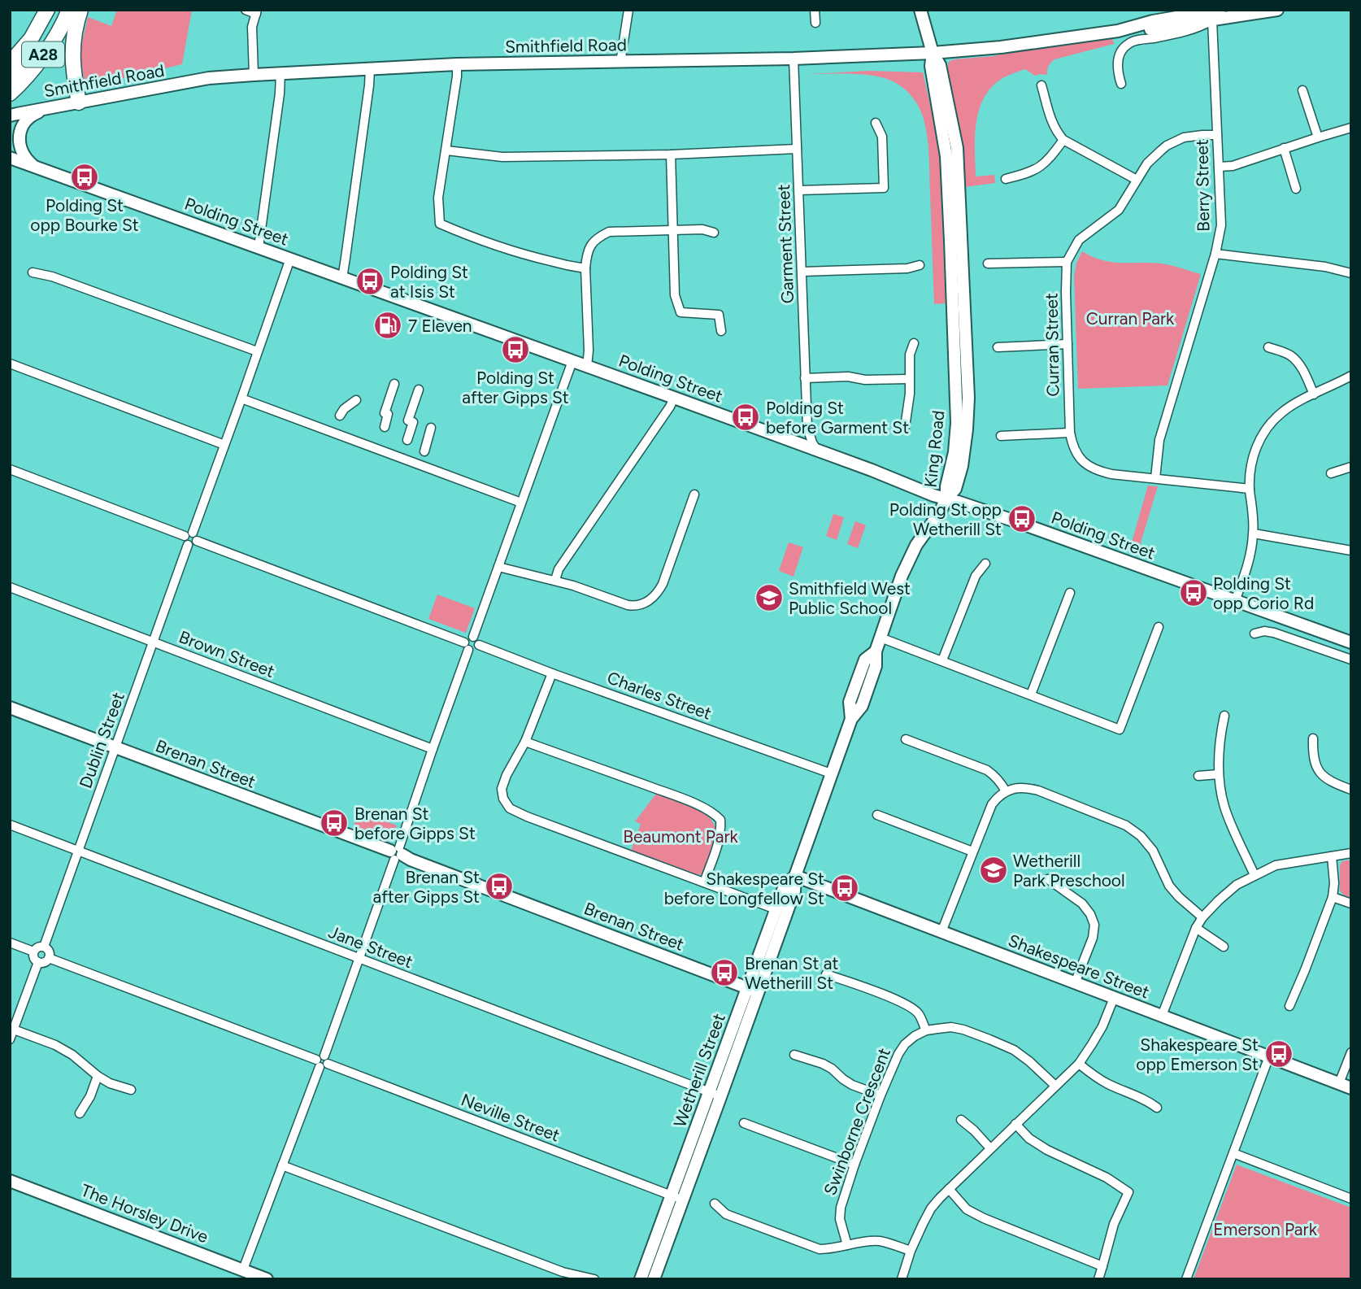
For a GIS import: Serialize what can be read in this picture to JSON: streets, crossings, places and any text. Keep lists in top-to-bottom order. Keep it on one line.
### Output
{"streets":{"highway":["A28"],"main road":["Smithfield Road","Polding Street","King Road","Brenan Street","Shakespeare Street","Wetherill Street","The Horsley Drive"],"street":["Berry Street","Garment Street","Curran Street","Brown Street","Charles Street","Dublin Street","Jane Street","Neville Street","Swinborne Crescent"]},"crossings":[["Smithfield Road","Berry Street"],["Smithfield Road","Garment Street"],["Smithfield Road","King Road"],["Berry Street","Curran Street"],["Polding Street","Garment Street"],["Polding Street","King Road"],["Polding Street","Dublin Street"],["Polding Street","Wetherill Street"],["King Road","Wetherill Street"],["Brown Street","Dublin Street"],["Charles Street","Wetherill Street"],["Dublin Street","Brenan Street"],["Dublin Street","Jane Street"],["Dublin Street","Neville Street"],["Brenan Street","Wetherill Street"],["Jane Street","Wetherill Street"],["Shakespeare Street","Wetherill Street"],["Wetherill Street","Neville Street"]],"parks":["Curran Park","Beaumont Park","Emerson Park"],"places":{"bus stop":["Polding St opp Bourke St","Polding St at Isis St","Polding St after Gipps St","Polding St before Garment St","Polding St opp Wetherill St","Polding St opp Corio Rd","Brenan St before Gipps St","Brenan St after Gipps St","Shakespeare St before Longfellow St","Brenan St at Wetherill St","Shakespeare St opp Emerson St"],"fuel station":["7 Eleven"],"school or university":["Smithfield West Public School","Wetherill Park Preschool"]}}
